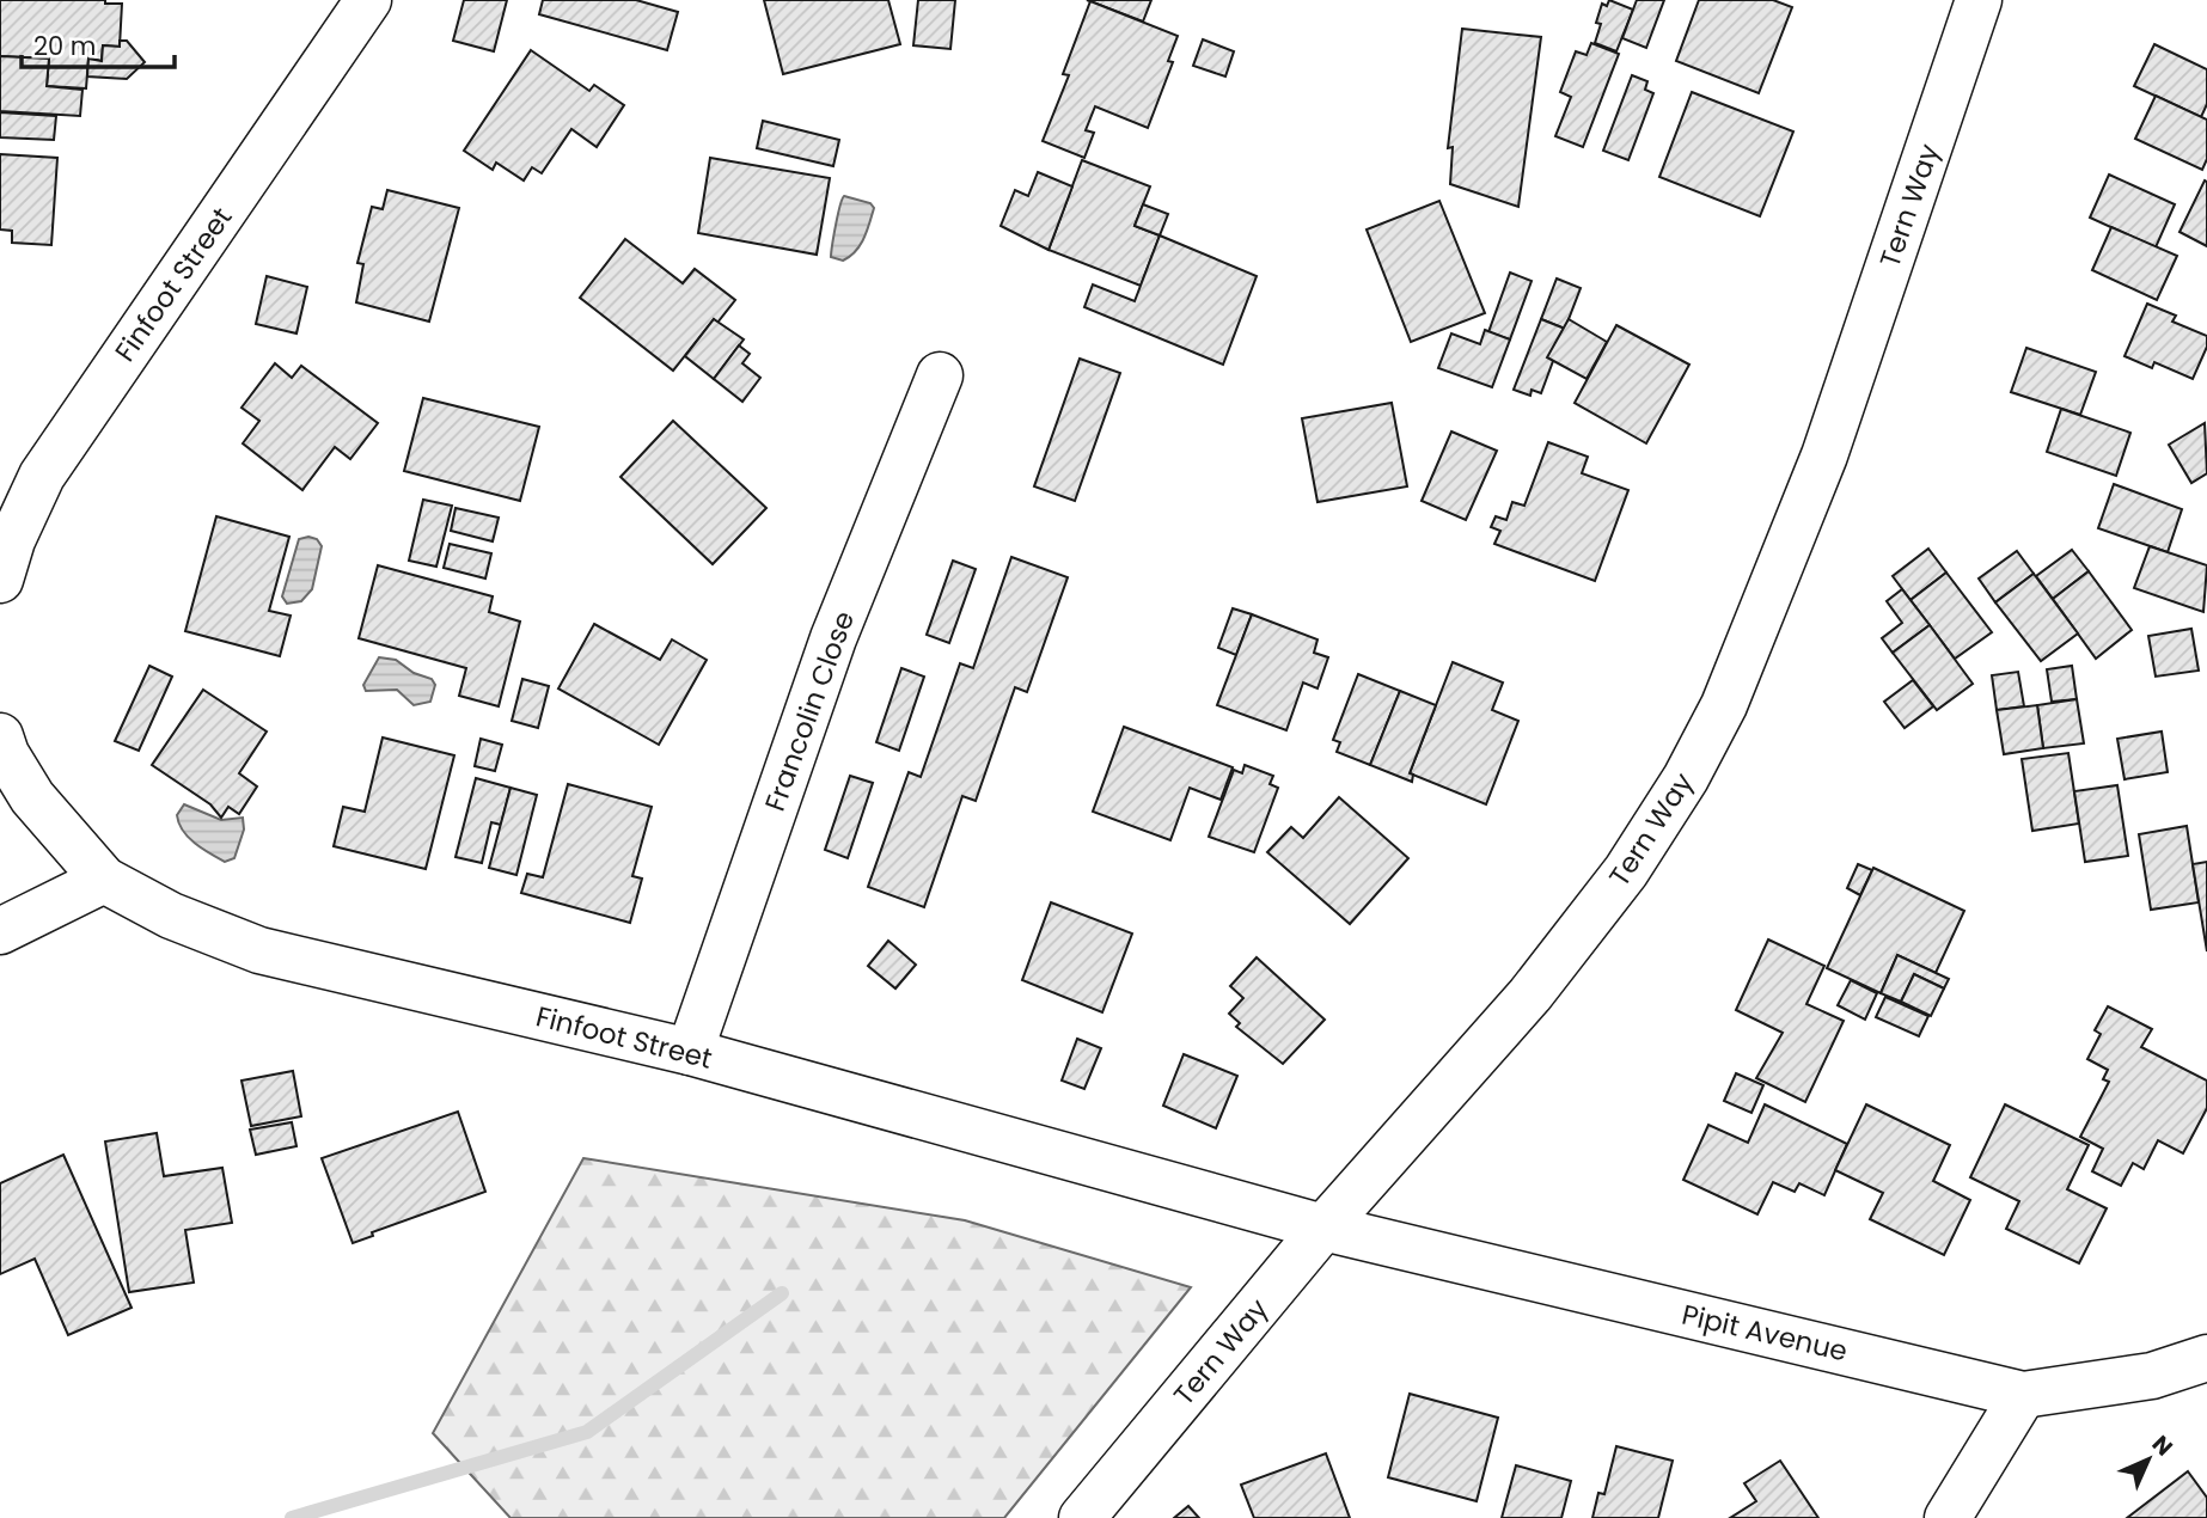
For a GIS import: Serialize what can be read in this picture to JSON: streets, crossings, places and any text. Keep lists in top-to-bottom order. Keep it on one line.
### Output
{"streets":{"street":["Tern Way","Finfoot Street","Francolin Close","Pipit Avenue"]},"crossings":[["Tern Way","Finfoot Street"],["Tern Way","Pipit Avenue"],["Finfoot Street","Francolin Close"],["Finfoot Street","Pipit Avenue"]],"scale_bar":"20 m","north":"top right"}
